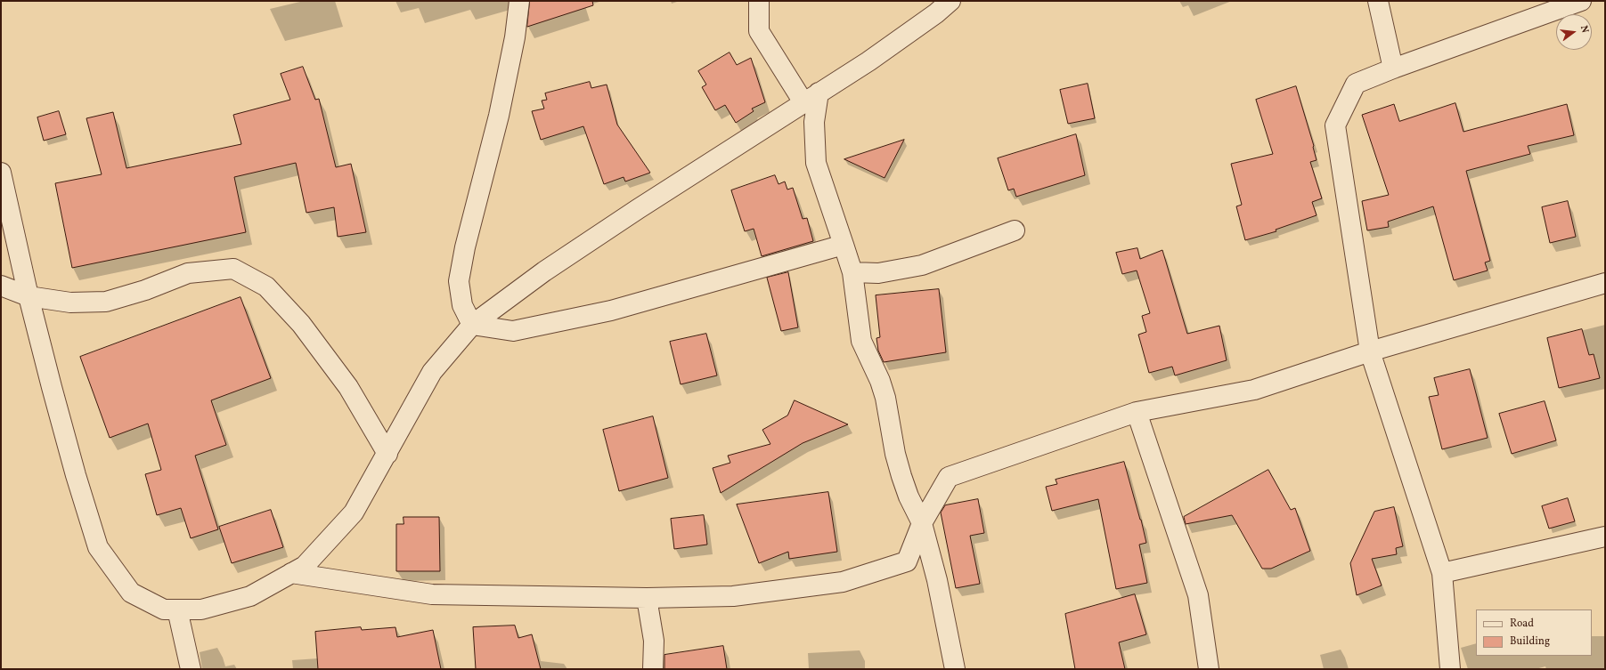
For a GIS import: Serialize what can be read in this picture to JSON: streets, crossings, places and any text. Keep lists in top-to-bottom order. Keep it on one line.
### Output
{"legend":["Road","Building"],"north":"right"}
